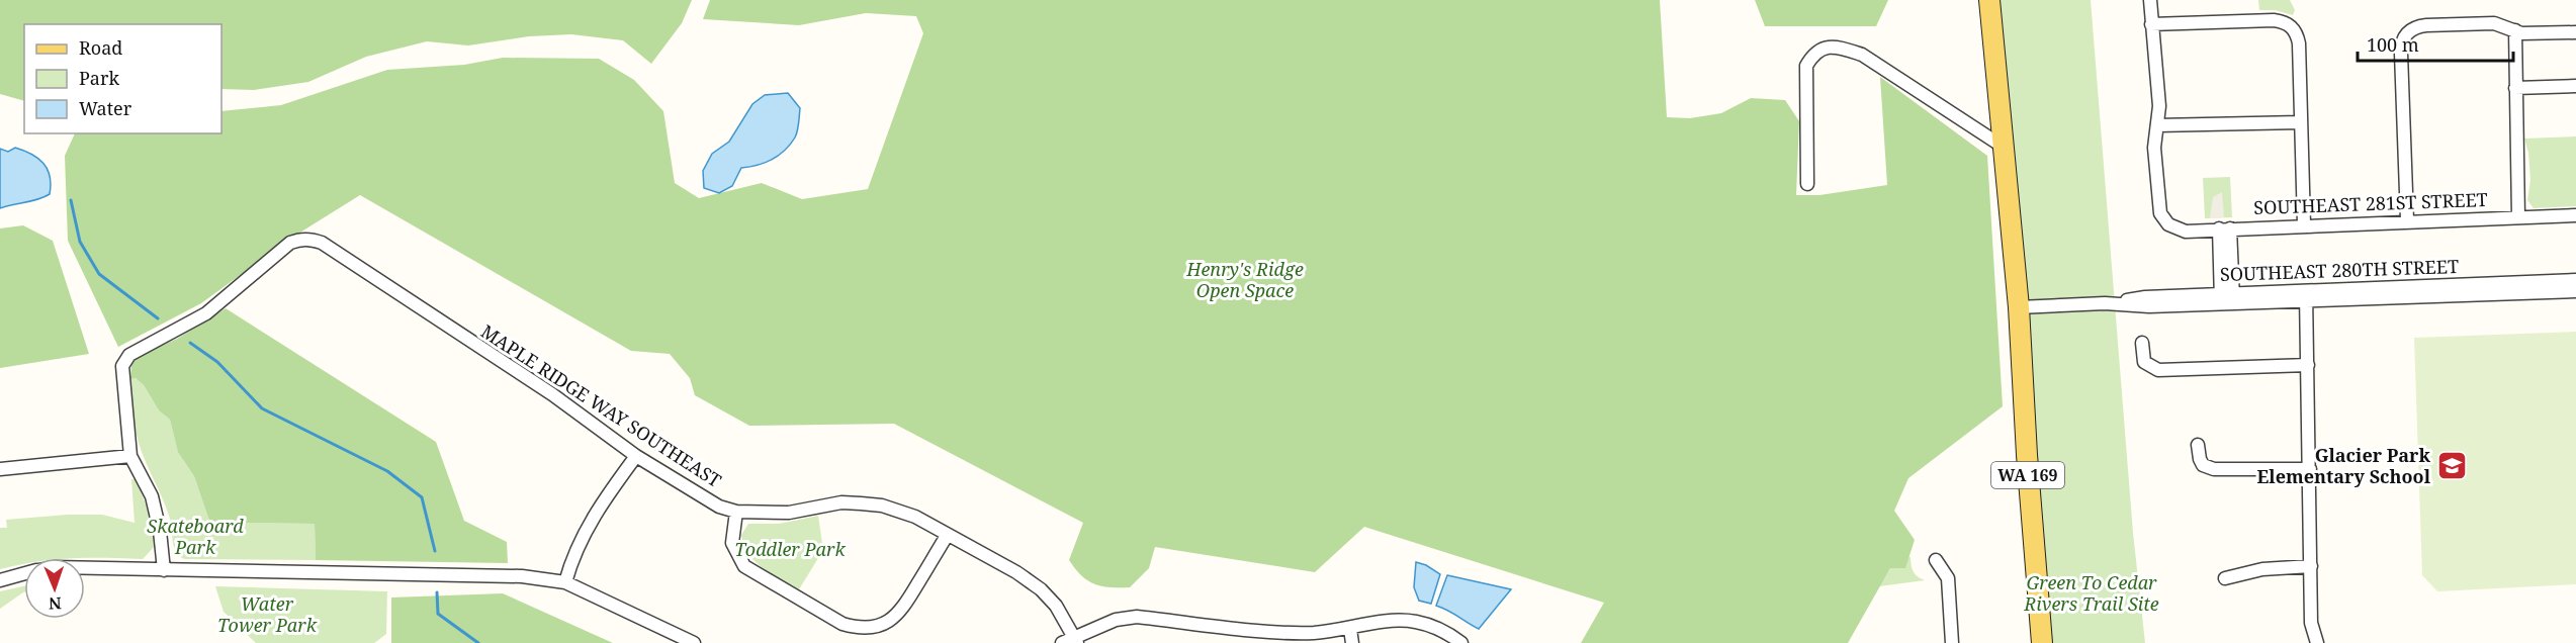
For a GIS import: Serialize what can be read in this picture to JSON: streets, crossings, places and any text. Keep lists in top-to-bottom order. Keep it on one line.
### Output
{"streets":{"main road":["WA 169"],"street":["SOUTHEAST 281ST STREET","SOUTHEAST 280TH STREET","MAPLE RIDGE WAY SOUTHEAST"]},"crossings":[["SOUTHEAST 280TH STREET","WA 169"]],"parks":["Henry's Ridge Open Space","Skateboard Park","Toddler Park","Green To Cedar Rivers Trail Site","Water Tower Park"],"places":{"school or university":["Glacier Park Elementary School"]},"legend":["Road","Park","Water"],"scale_bar":"100 m","north":"bottom"}
